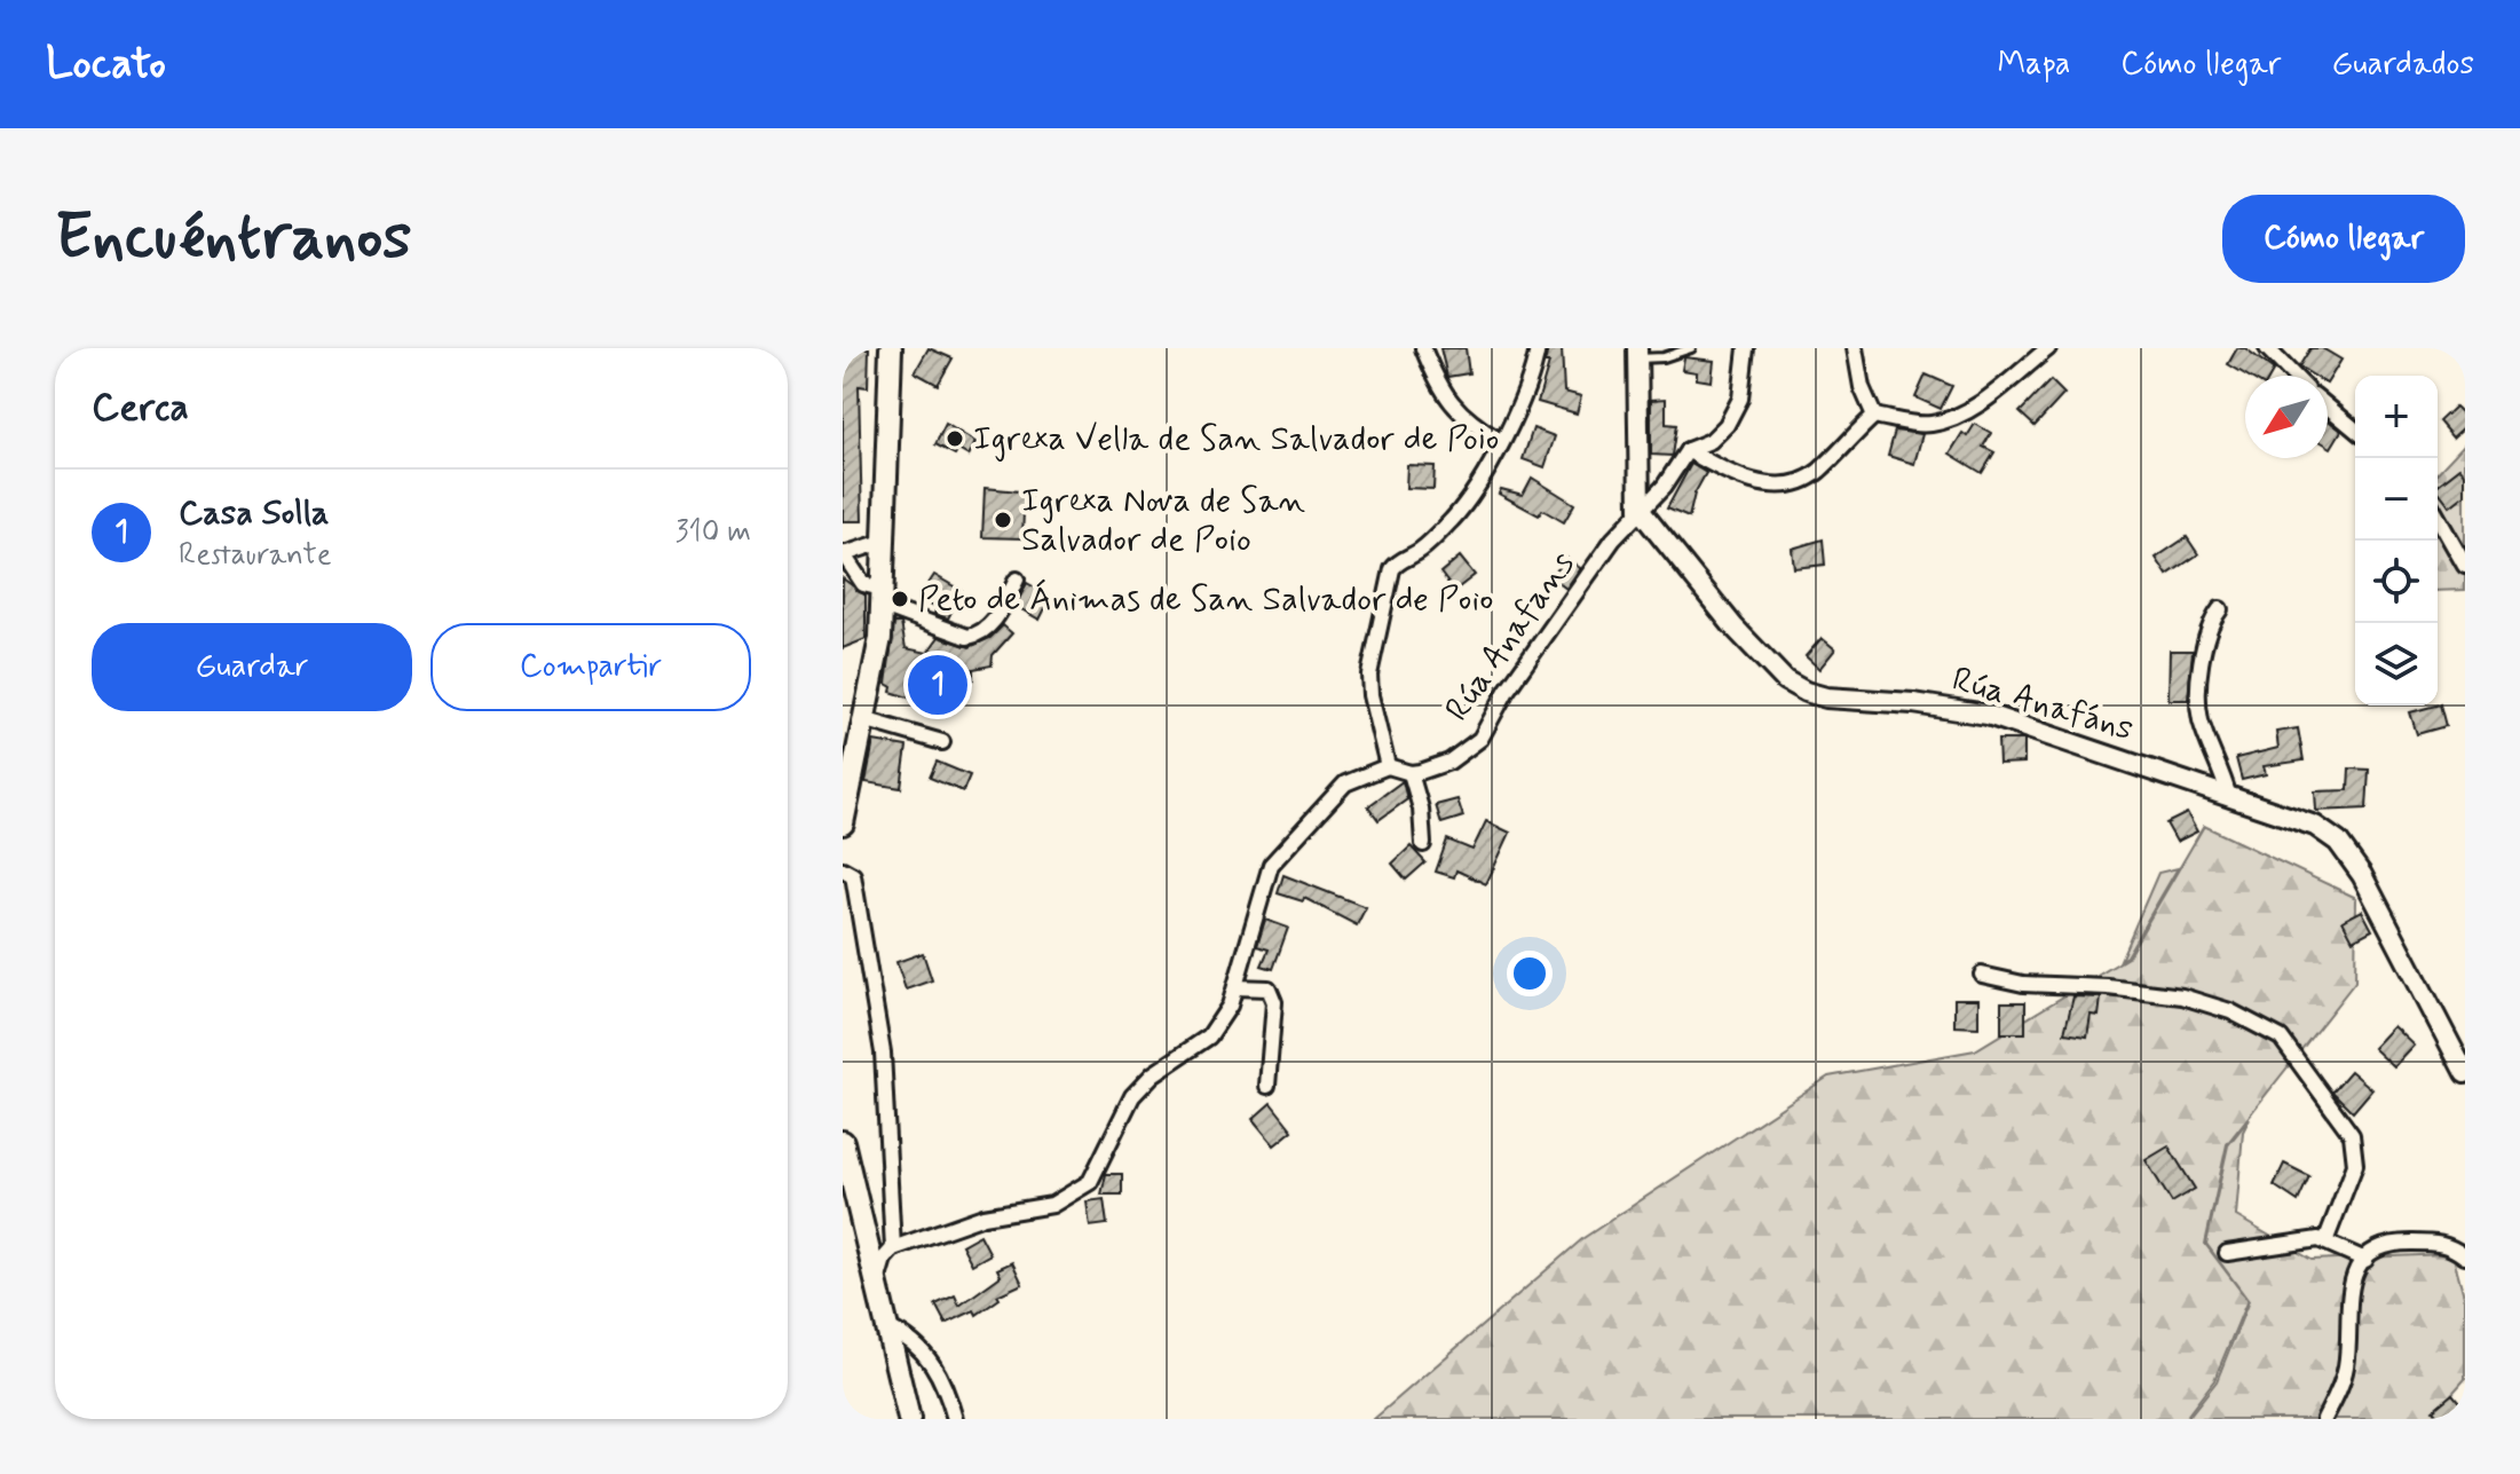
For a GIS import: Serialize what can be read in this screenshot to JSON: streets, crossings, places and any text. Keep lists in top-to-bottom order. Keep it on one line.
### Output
{"streets":{"street":["Rúa Anafans","Rúa Anafáns"]},"crossings":[["Rúa Anafans","Rúa Anafáns"]],"places":["Igrexa Vella de San Salvador de Poio","Igrexa Nova de San Salvador de Poio","Peto de Ánimas de San Salvador de Poio"],"north":"bottom left","page":{"header":"Locato","nav":["Mapa","Cómo llegar","Guardados"],"buttons":["Cómo llegar",["Guardar","Compartir"]],"title":"Encuéntranos","heading":"Cerca","map_buttons":["+","−"],"list":[{"mark":"1","name":"Casa Solla","note":"Restaurante","value":"310 m"}],"pins":"1"}}
